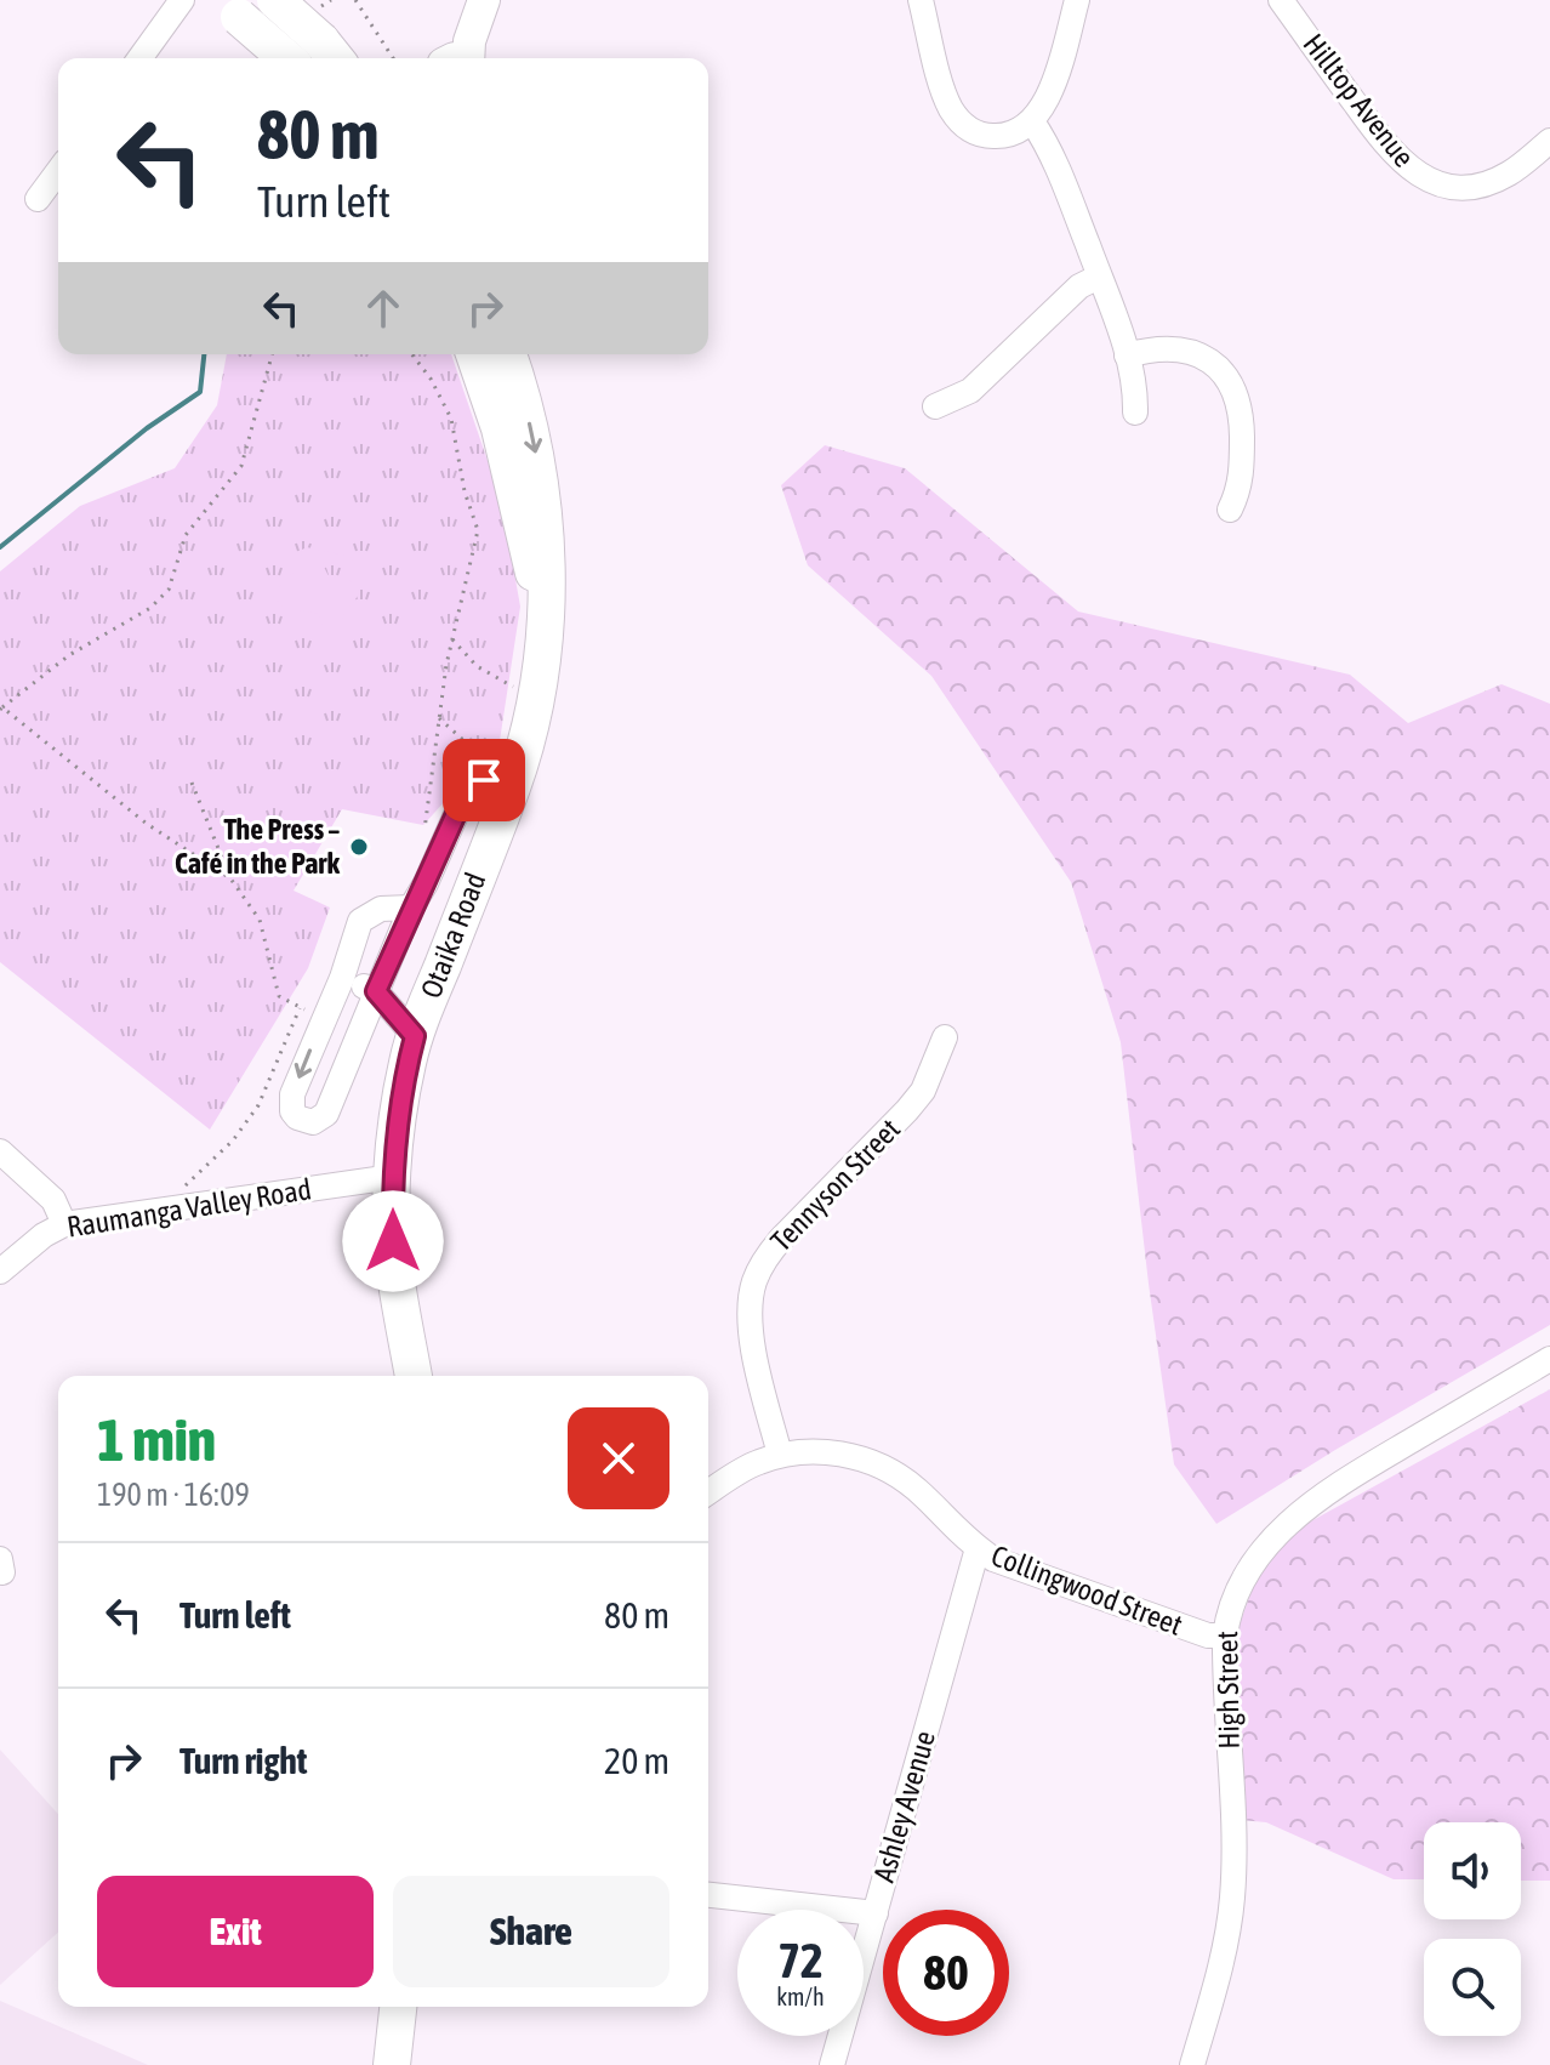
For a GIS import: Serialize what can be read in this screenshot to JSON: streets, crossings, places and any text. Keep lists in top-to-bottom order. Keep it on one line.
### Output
{"streets":{"highway":["Otaika Road"],"street":["Hilltop Avenue","Tennyson Street","Raumanga Valley Road","Collingwood Street","High Street","Ashley Avenue"]},"crossings":[["Otaika Road","Raumanga Valley Road"],["Tennyson Street","Collingwood Street"],["Collingwood Street","High Street"],["Collingwood Street","Ashley Avenue"]],"places":["The Press – Café in the Park"],"page":{"turn":["80 m","Turn left"],"heading":["1 min","190 m · 16:09"],"list":[{"name":"Turn left","value":"80 m"},{"name":"Turn right","value":"20 m"}],"buttons":["Exit","Share"],"speed":"72 km/h","limit":"80"}}
